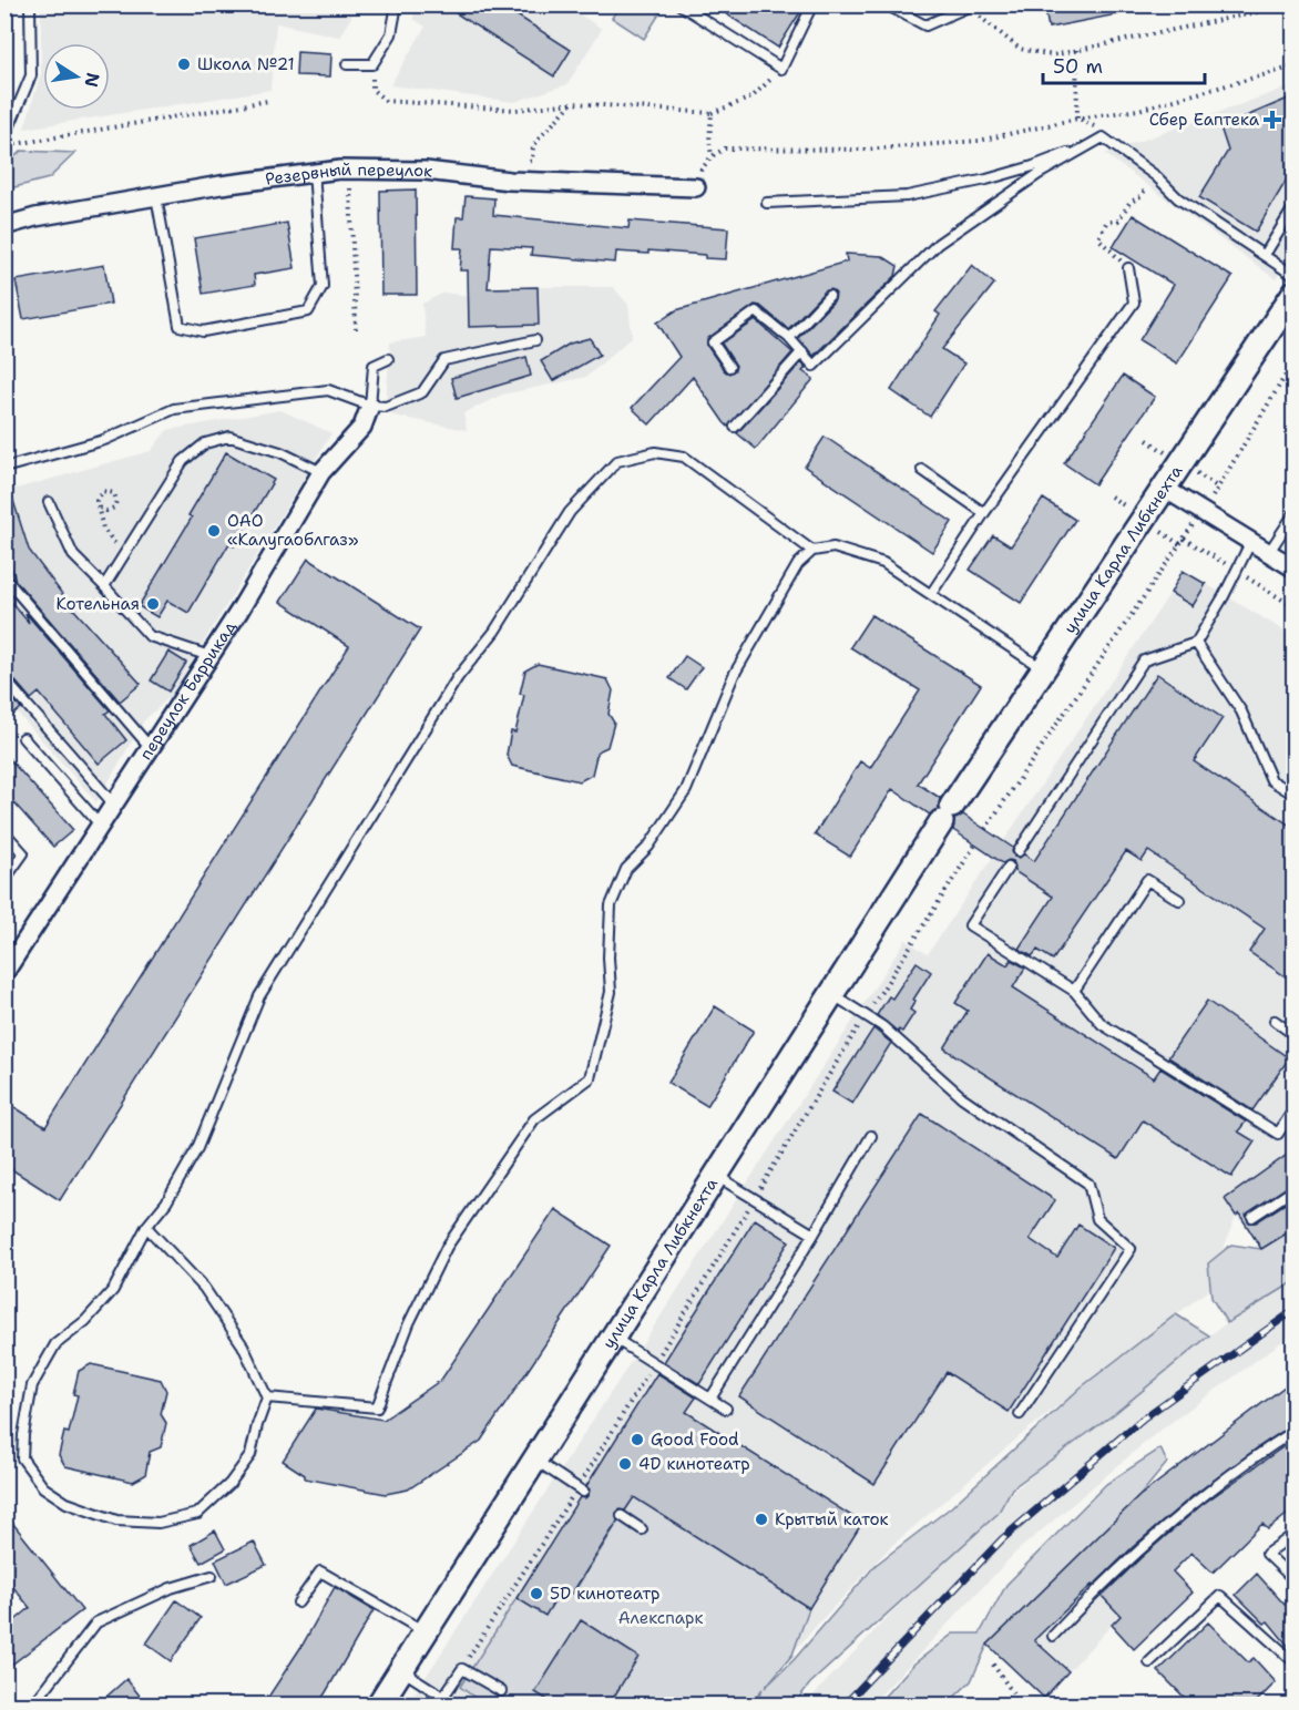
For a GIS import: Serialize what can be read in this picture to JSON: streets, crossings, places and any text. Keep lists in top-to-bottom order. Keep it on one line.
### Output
{"streets":{"main road":["улица Карла Либкнехта"],"street":["Резервный переулок","переулок Баррикад"]},"parks":["Алекспарк"],"places":{"other":["Школа №21","ОАО «Калугаоблгаз»","Котельная","Good Food","4D кинотеатр","Крытый каток","5D кинотеатр"],"health":["Сбер Еаптека"]},"scale_bar":"50 m","north":"right"}
